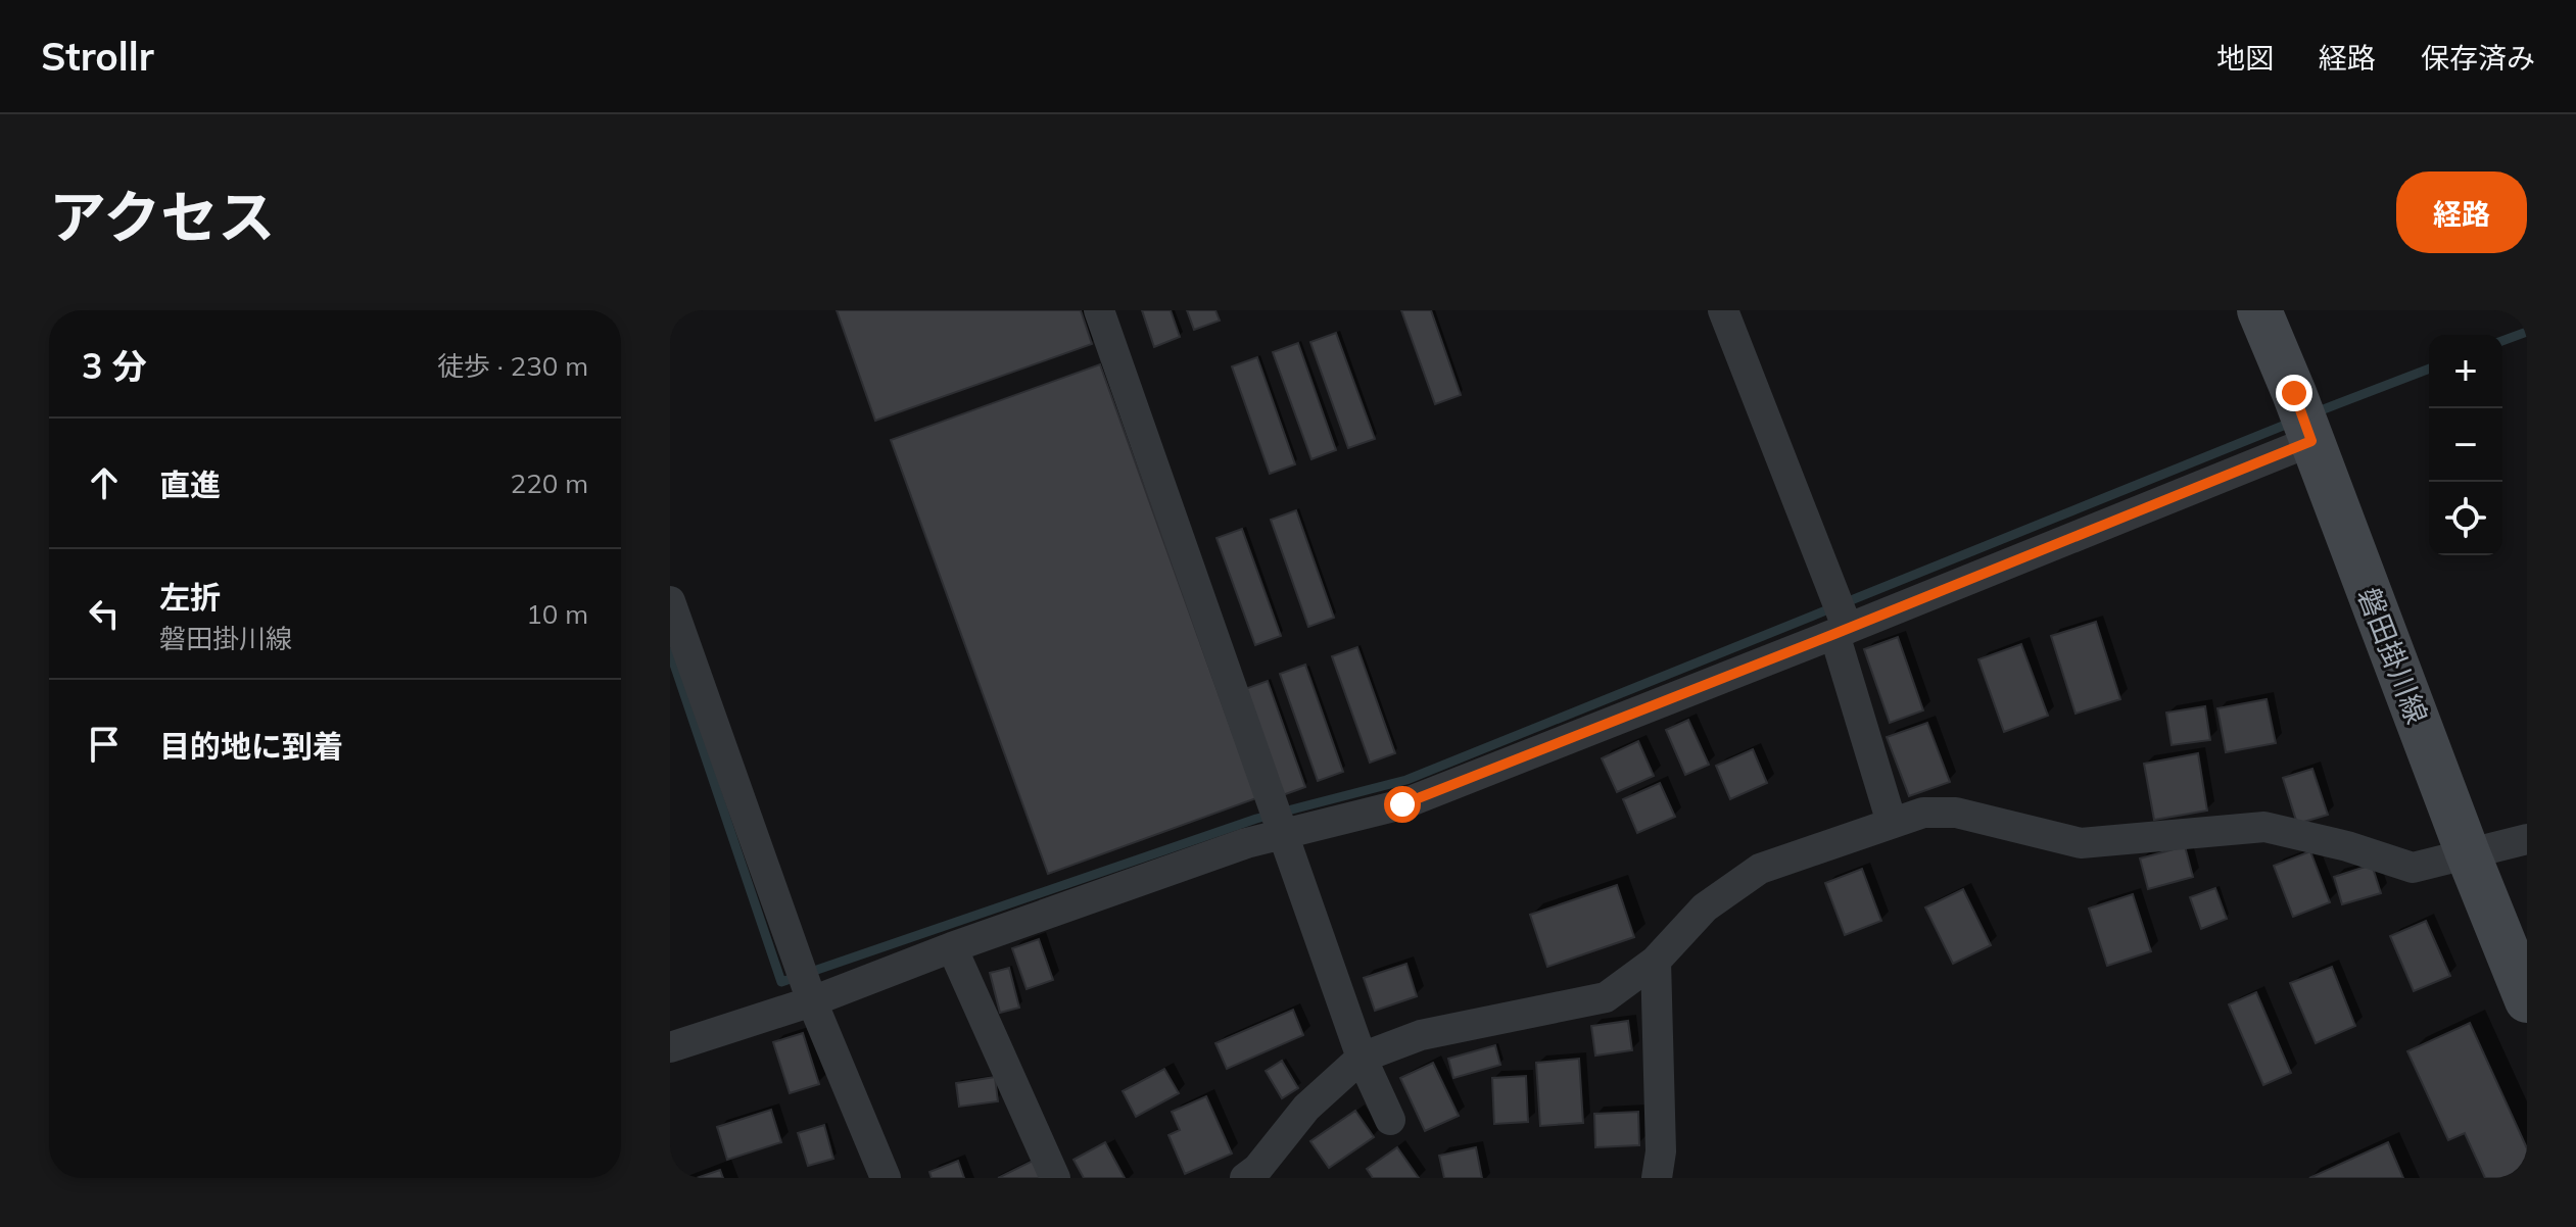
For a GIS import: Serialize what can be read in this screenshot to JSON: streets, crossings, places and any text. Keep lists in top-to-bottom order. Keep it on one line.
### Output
{"streets":{"main road":["磐田掛川線"]},"page":{"header":"Strollr","nav":["地図","経路","保存済み"],"title":"アクセス","buttons":"経路","heading":["3 分","徒歩 · 230 m"],"map_buttons":["+","−"],"list":[["直進","220 m"],["左折","磐田掛川線","10 m"],"目的地に到着"]}}
